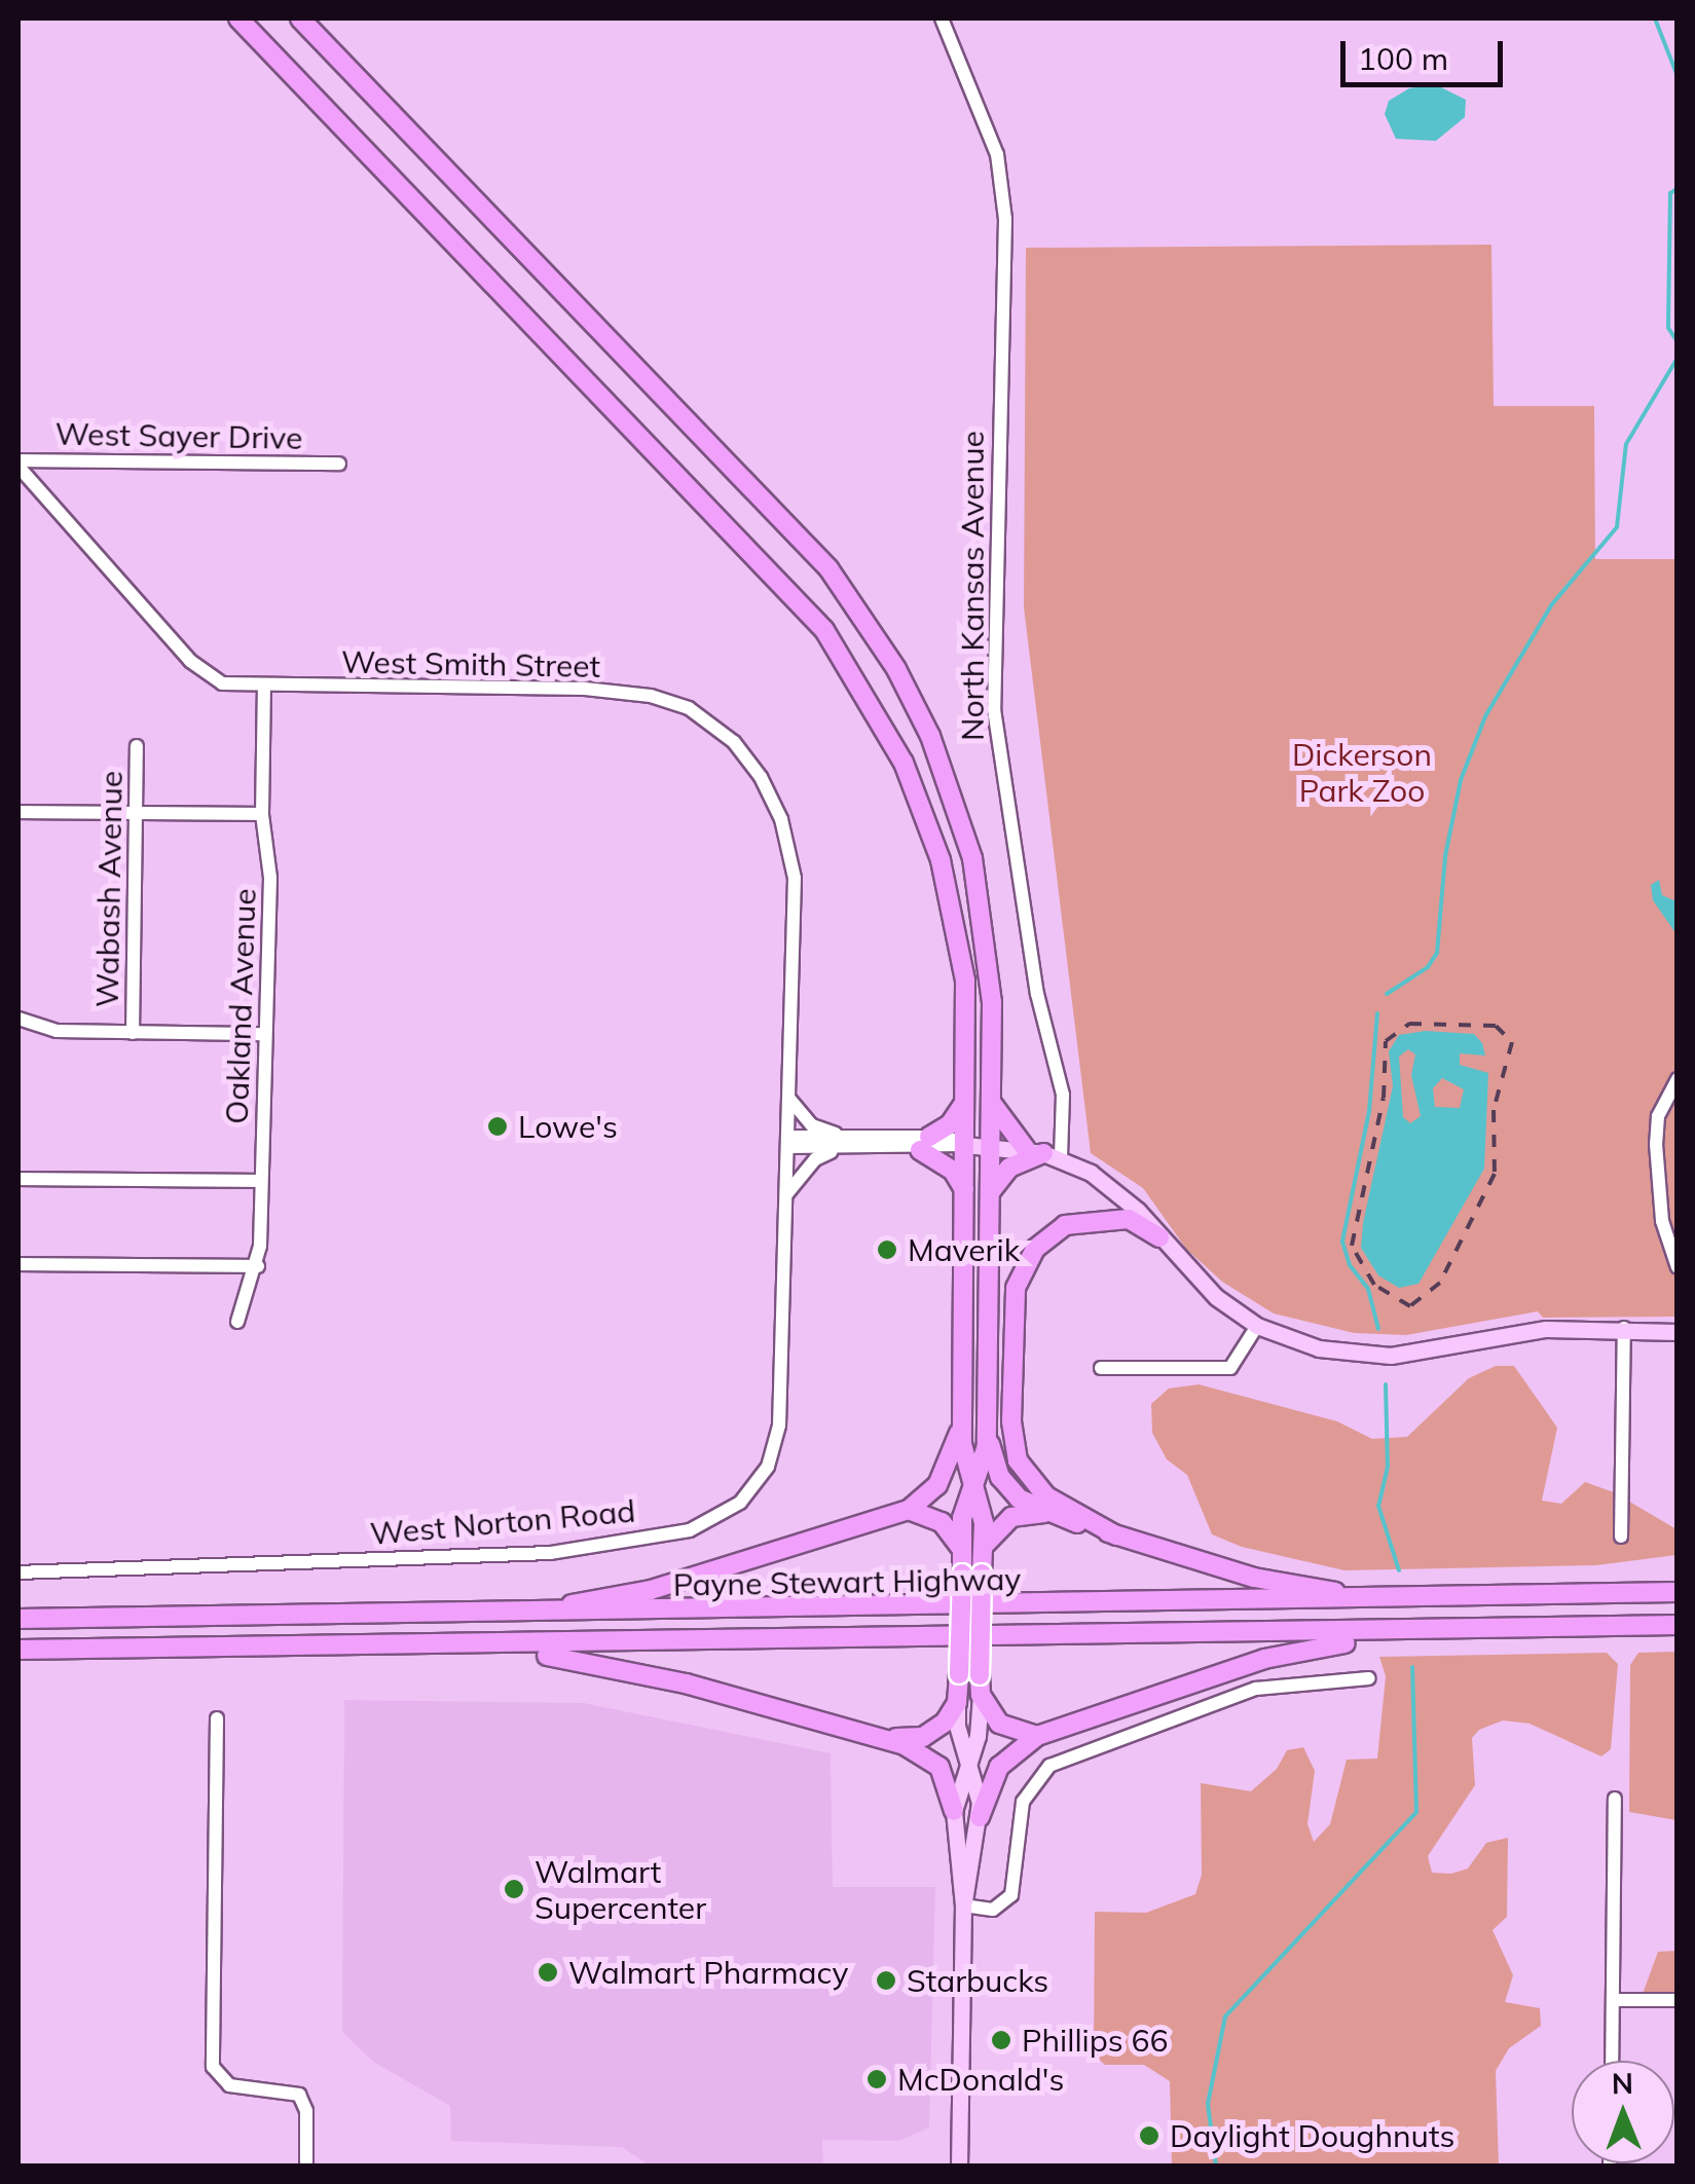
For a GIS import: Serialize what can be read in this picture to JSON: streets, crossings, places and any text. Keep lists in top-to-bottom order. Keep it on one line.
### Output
{"streets":{"highway":["Payne Stewart Highway"],"street":["West Sayer Drive","North Kansas Avenue","West Smith Street","Wabash Avenue","Oakland Avenue","West Norton Road"]},"crossings":[["West Sayer Drive","West Smith Street"],["West Smith Street","Oakland Avenue"],["West Smith Street","West Norton Road"]],"parks":["Dickerson Park Zoo"],"places":["Lowe's","Maverik","Walmart Supercenter","Walmart Pharmacy","Starbucks","Phillips 66","McDonald's","Daylight Doughnuts"],"scale_bar":"100 m","north":"top"}
